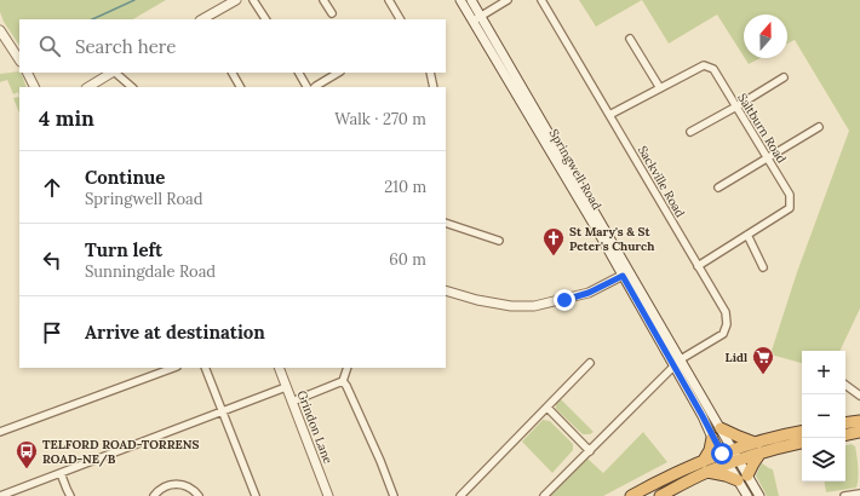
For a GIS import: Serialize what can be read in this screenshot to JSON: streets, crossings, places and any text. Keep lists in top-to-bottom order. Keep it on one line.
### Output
{"streets":{"main road":["Springwell Road","Grindon Lane"],"street":["Saltburn Road","Sackville Road"]},"crossings":[["Saltburn Road","Sackville Road"],["Springwell Road","Sackville Road"]],"places":{"church":["St Mary's & St Peter's Church"],"supermarket":["Lidl"],"bus stop":["TELFORD ROAD-TORRENS ROAD-NE/B"]},"north":"top","page":{"search":"Search here","heading":["4 min","Walk · 270 m"],"list":[["Continue","Springwell Road","210 m"],["Turn left","Sunningdale Road","60 m"],"Arrive at destination"],"map_buttons":["+","−"]}}
